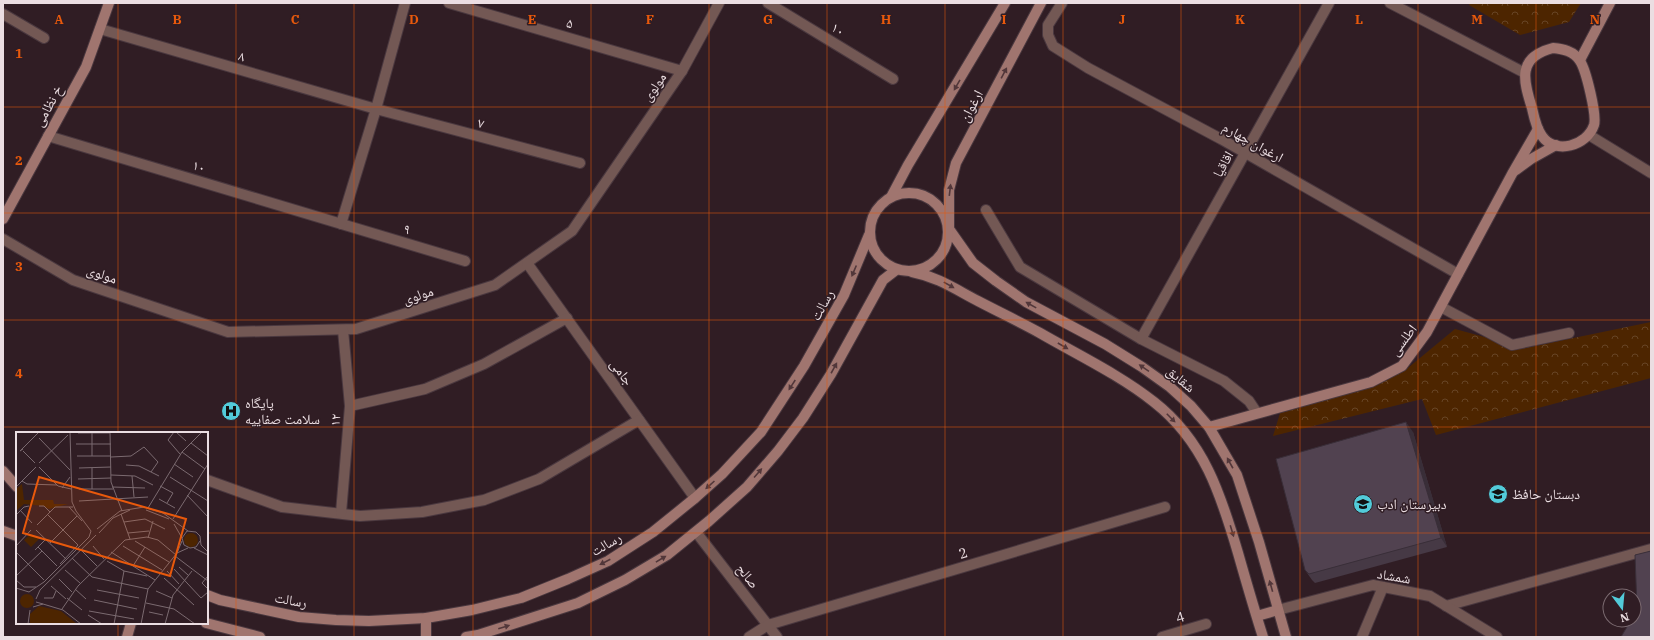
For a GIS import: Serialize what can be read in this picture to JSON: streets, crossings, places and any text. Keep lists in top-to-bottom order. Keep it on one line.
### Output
{"streets":{"main road":["خ نظامی","ارغوان","رسالت","اطلسی","شقایق"],"street":["۵","۱۰","۸","مولوی","۷","ارغوان چهارم","اقاقیا","۹","جامی","۱۲","2","صالح","شمشاد","4"]},"crossings":[["۵","مولوی"],["۱۰","خ نظامی"],["۱۰","۹"],["۸","خ نظامی"],["۸","۷"],["مولوی","جامی"],["مولوی","۱۲"],["ارغوان","رسالت"],["ارغوان","شقایق"],["ارغوان چهارم","اقاقیا"],["ارغوان چهارم","اطلسی"],["رسالت","جامی"],["رسالت","شقایق"],["اطلسی","شقایق"],["شقایق","شمشاد"],["2","صالح"]],"places":{"hospital":["پایگاه سلامت صفاییه"],"school or university":["دبستان حافظ","دبیرستان ادب"]},"north":"bottom","grid":{"columns":["A","B","C","D","E","F","G","H","I","J","K","L","M","N"],"rows":["1","2","3","4"]}}
